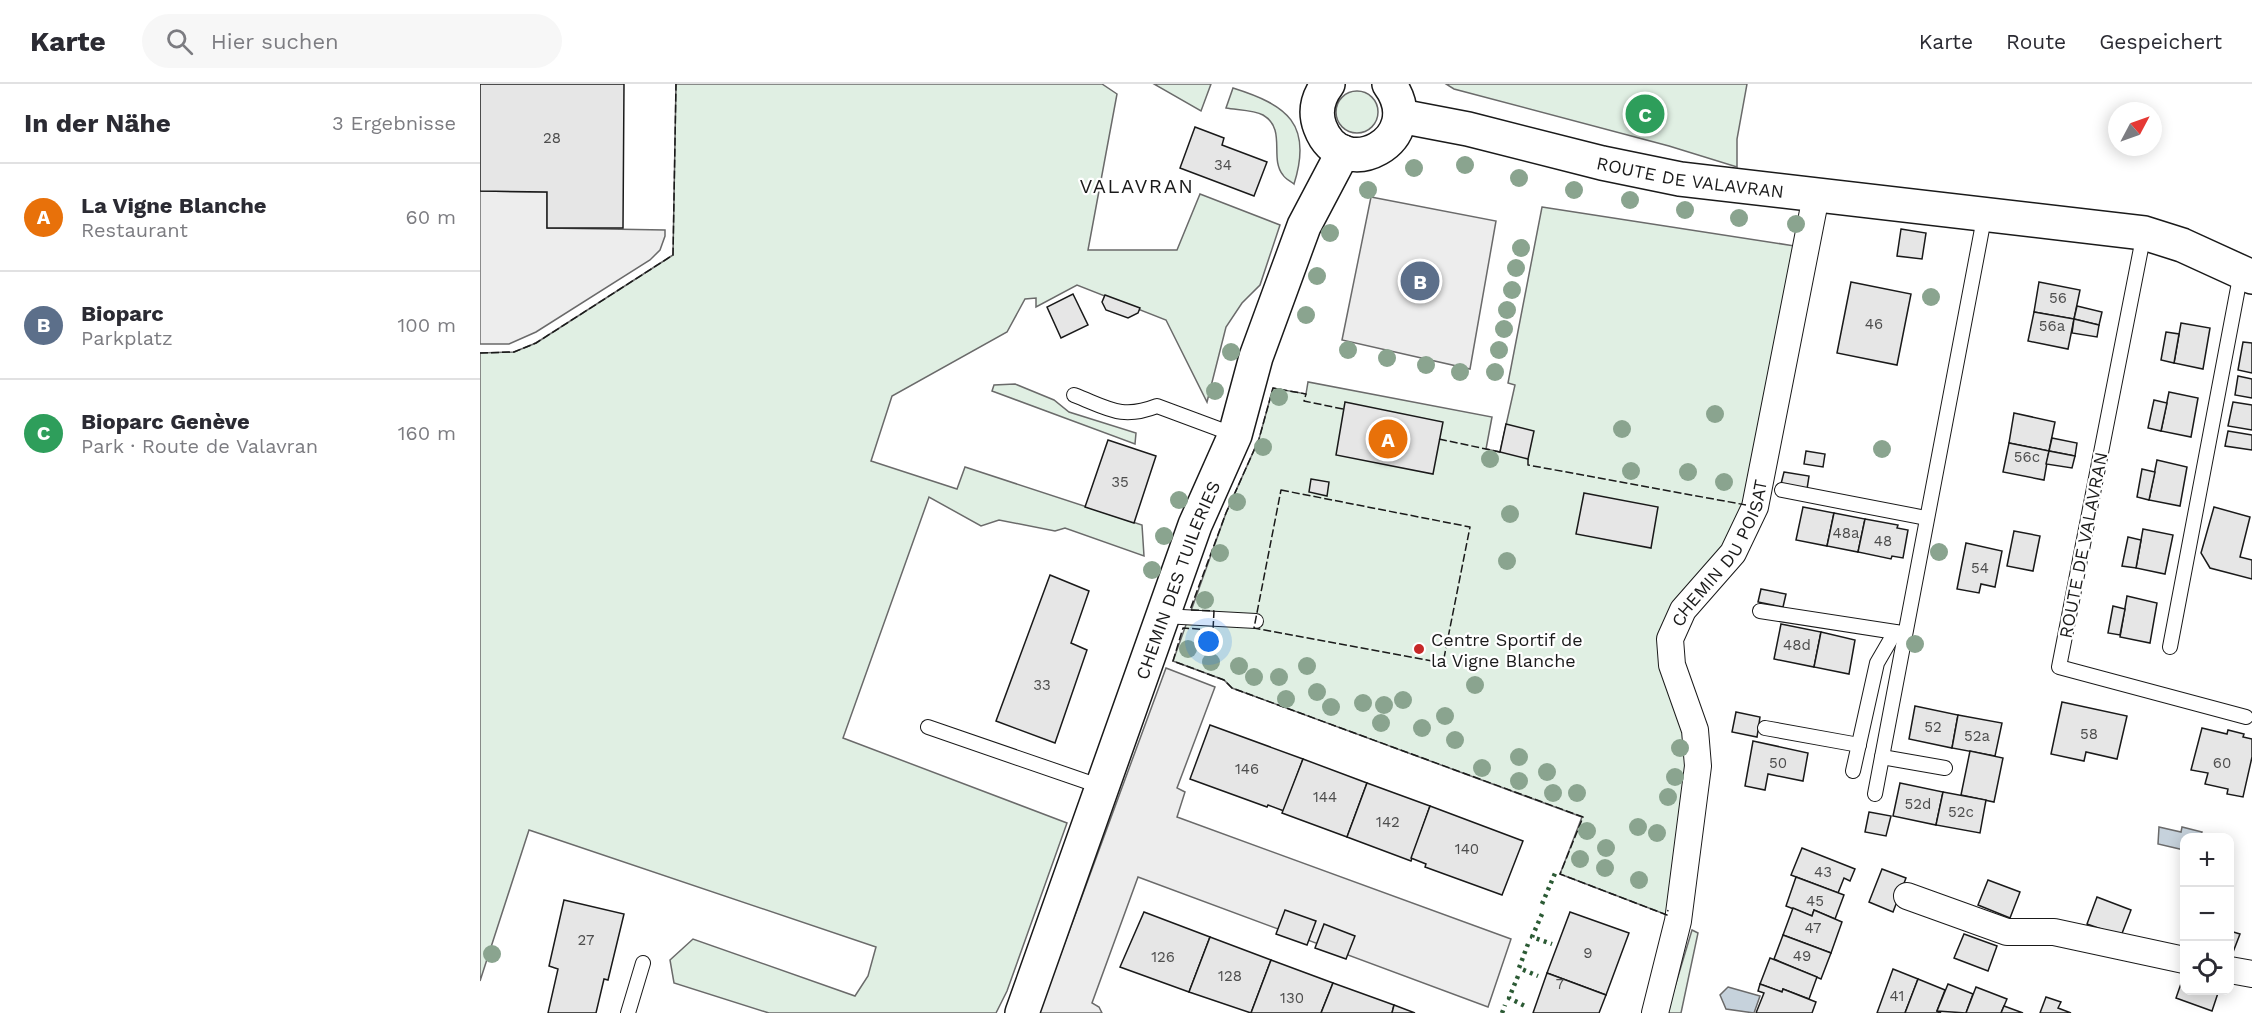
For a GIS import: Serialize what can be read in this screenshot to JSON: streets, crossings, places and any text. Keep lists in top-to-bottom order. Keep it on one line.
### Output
{"streets":{"street":["ROUTE DE VALAVRAN","CHEMIN DU POISAT","CHEMIN DES TUILERIES"]},"crossings":[["ROUTE DE VALAVRAN","CHEMIN DU POISAT"]],"districts":["VALAVRAN"],"places":["Centre Sportif de la Vigne Blanche"],"house_numbers":["28","34","56","46","56a","56c","35","48a","48","54","48d","33","52","58","52a","50","60","146","144","52d","52c","142","140","43","45","47","27","9","49","126","128","7","41","130"],"north":"top right","page":{"header":"Karte","search":"Hier suchen","nav":["Karte","Route","Gespeichert"],"heading":["In der Nähe","3 Ergebnisse"],"pins":["C","B","A"],"list":[{"mark":"A","name":"La Vigne Blanche","note":"Restaurant","value":"60 m"},{"mark":"B","name":"Bioparc","note":"Parkplatz","value":"100 m"},{"mark":"C","name":"Bioparc Genève","note":"Park · Route de Valavran","value":"160 m"}],"map_buttons":["+","−"]}}
